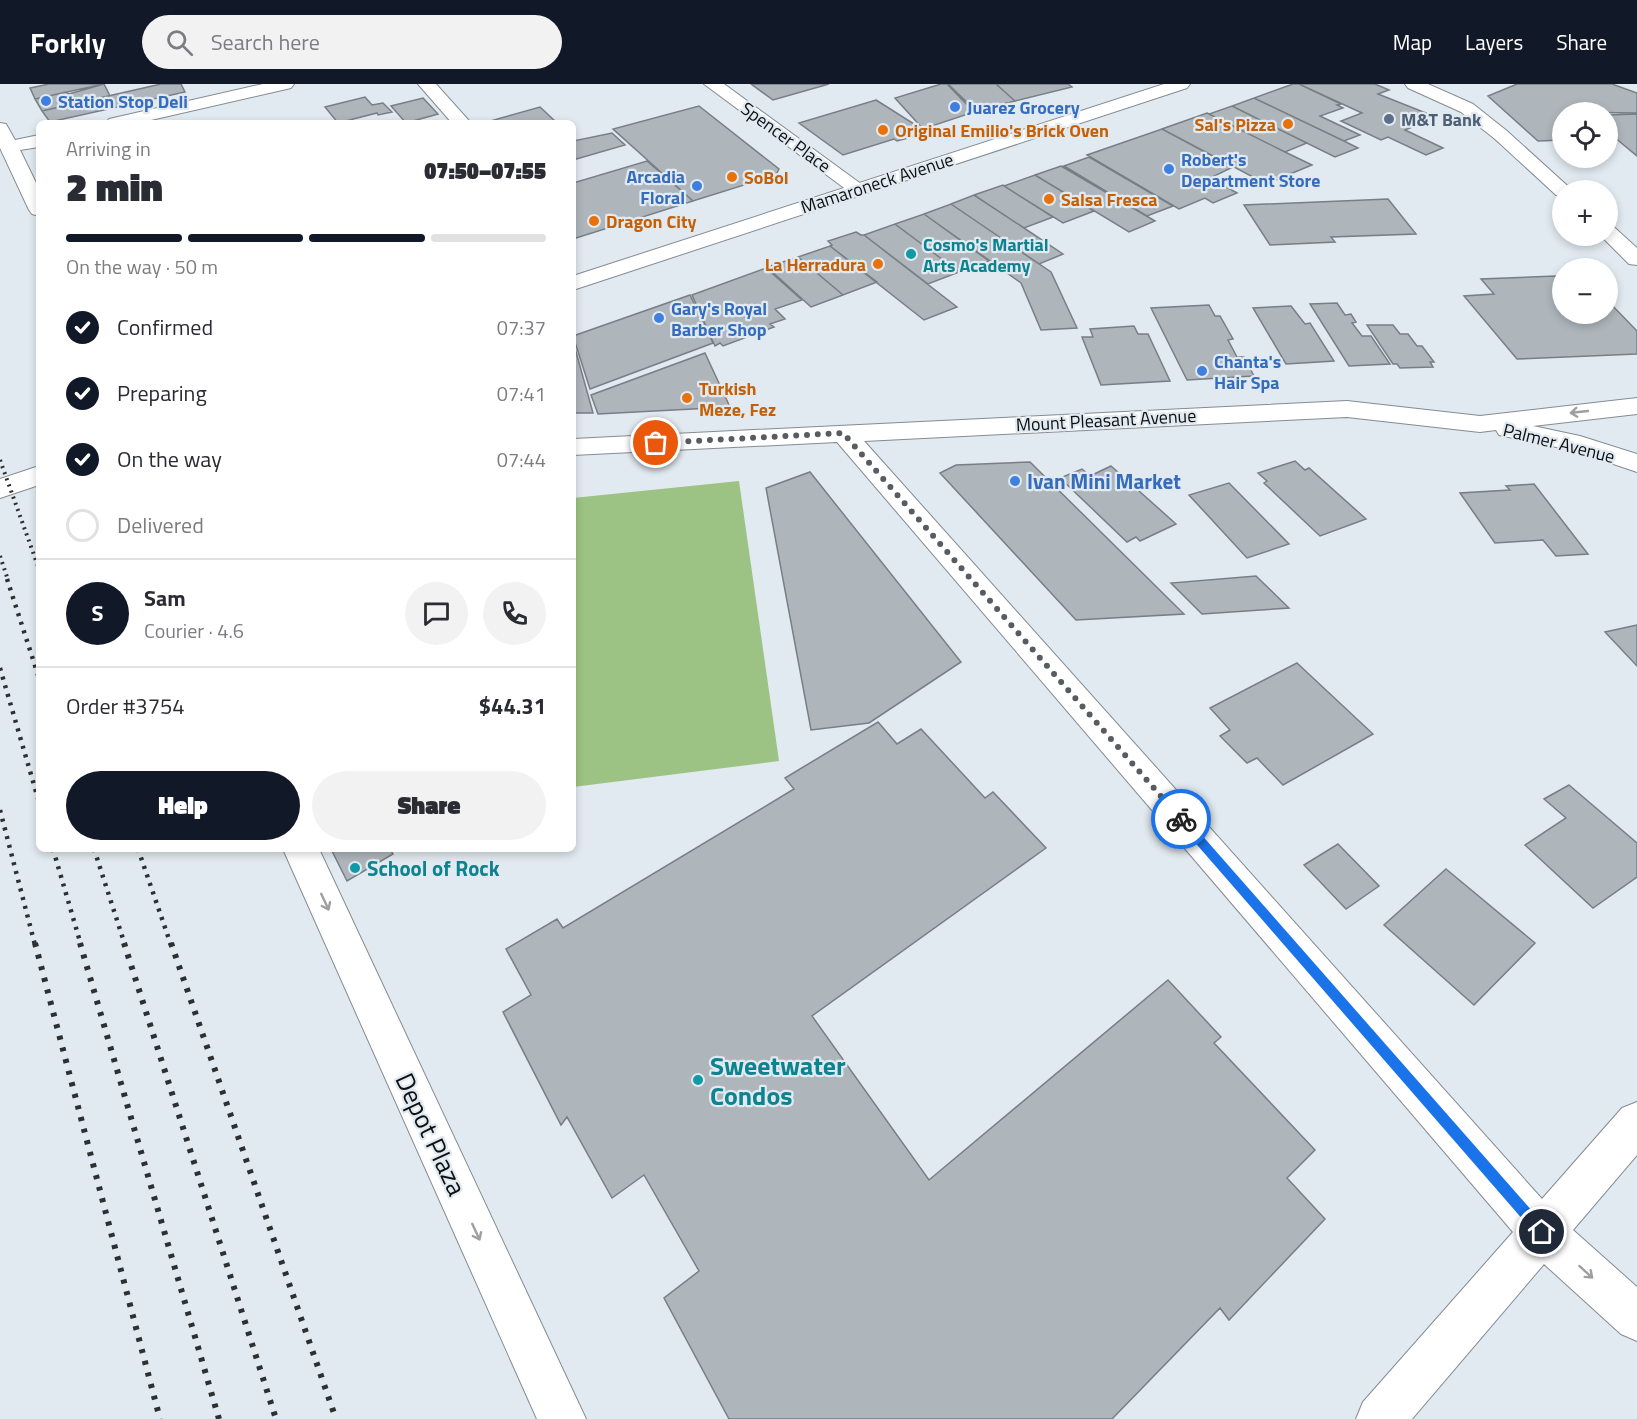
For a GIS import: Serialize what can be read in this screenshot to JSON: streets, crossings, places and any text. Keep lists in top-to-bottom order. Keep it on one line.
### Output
{"streets":{"street":["Spencer Place","Mamaroneck Avenue","Mount Pleasant Avenue","Palmer Avenue","Depot Plaza"]},"crossings":[["Spencer Place","Mamaroneck Avenue"],["Mount Pleasant Avenue","Palmer Avenue"]],"one_way":["Depot Plaza"],"places":["Station Stop Deli","Juarez Grocery","M&T Bank","Sal's Pizza","Original Emilio's Brick Oven","Robert's Department Store","SoBol","Arcadia Floral","Salsa Fresca","Dragon City","Cosmo's Martial Arts Academy","La Herradura","Gary's Royal Barber Shop","Chanta's Hair Spa","Turkish Meze, Fez","Ivan Mini Market","School of Rock","Sweetwater Condos"],"page":{"header":"Forkly","search":"Search here","nav":["Map","Layers","Share"],"map_buttons":["+","−"],"heading":["2 min","Arriving in","07:50–07:55"],"panel":["Sam","Courier · 4.6","Order #3754","$44.31"],"bar":"On the way · 50 m","list":[["Confirmed","07:37"],["Preparing","07:41"],["On the way","07:44"],"Delivered"],"round":"S","buttons":["Help","Share"]}}
